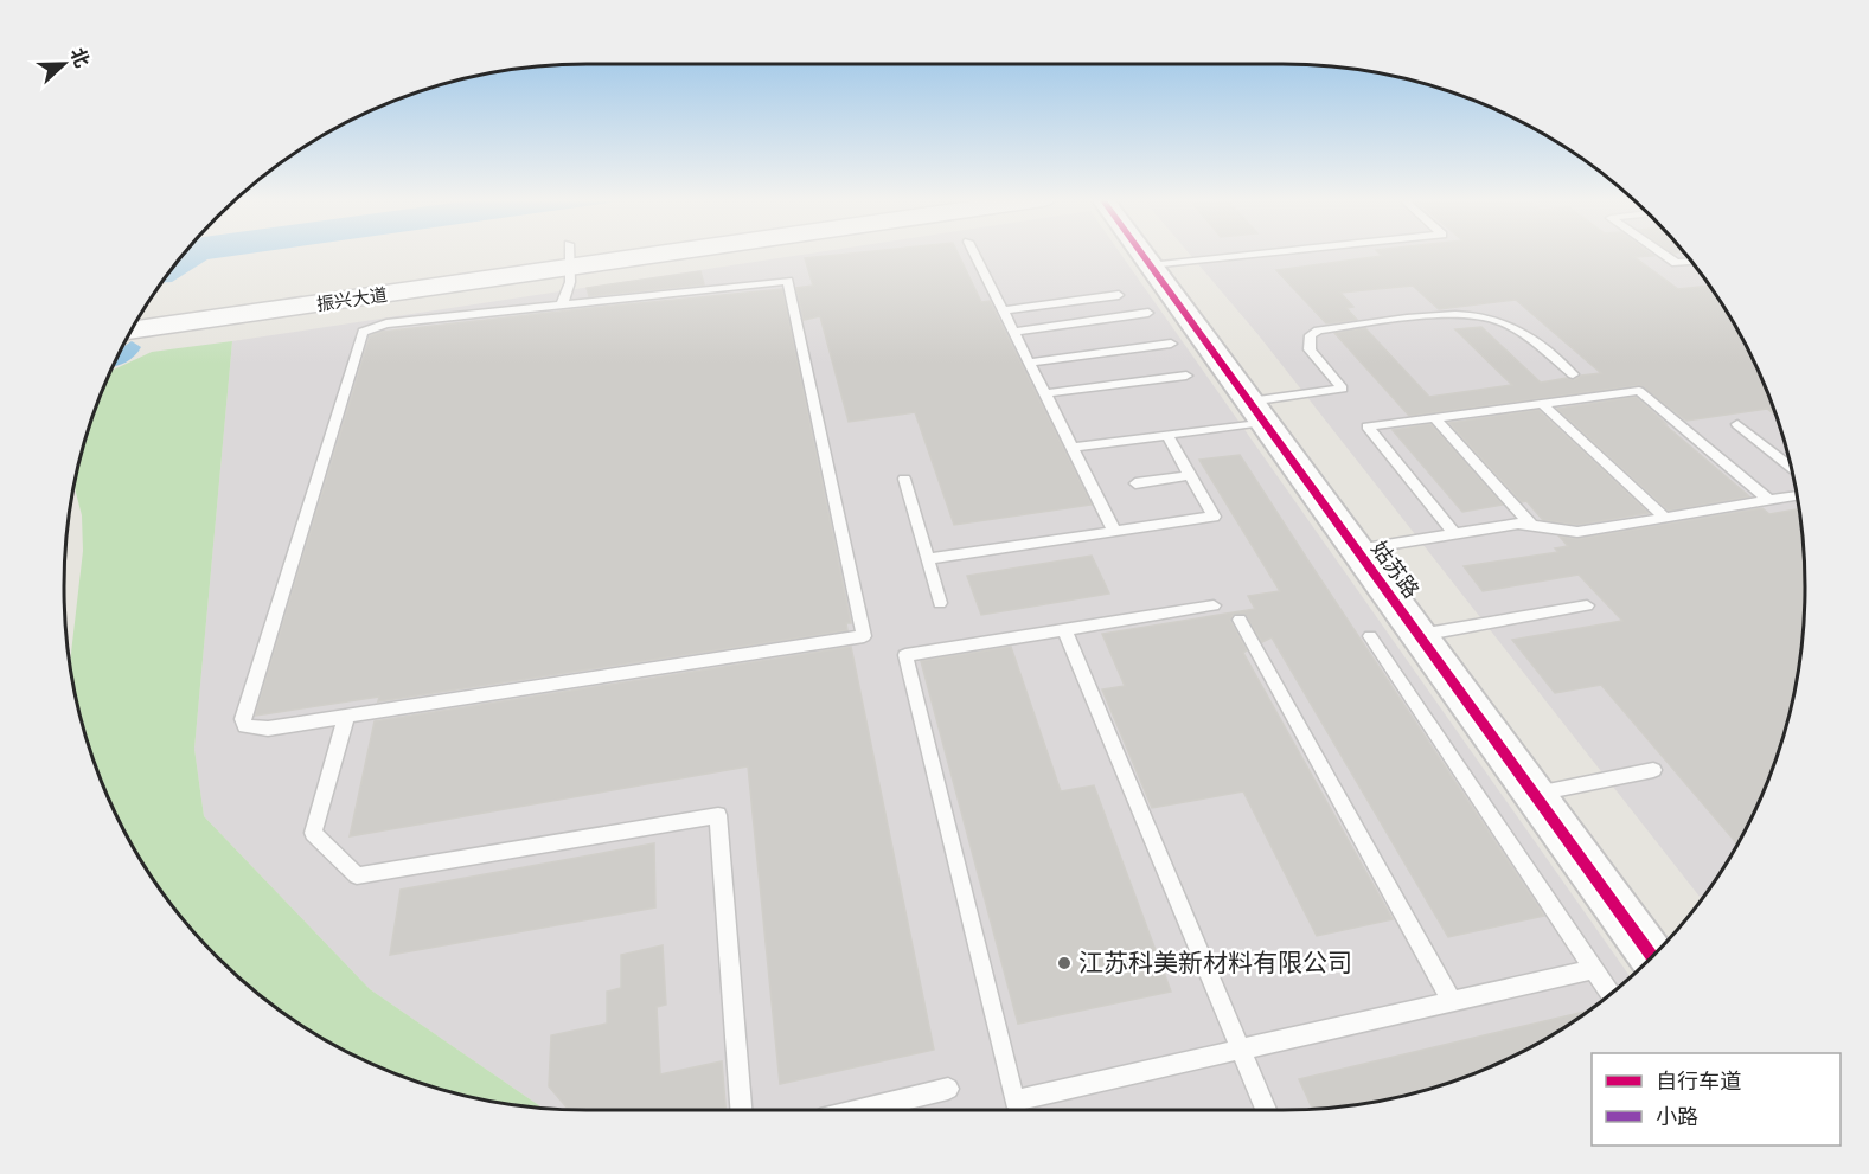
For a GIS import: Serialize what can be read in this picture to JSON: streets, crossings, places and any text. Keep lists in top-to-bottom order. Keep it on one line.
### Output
{"streets":{"main road":["振兴大道"],"street":["姑苏路"]},"places":["江苏科美新材料有限公司"],"legend":["自行车道","小路"],"north":"right"}
